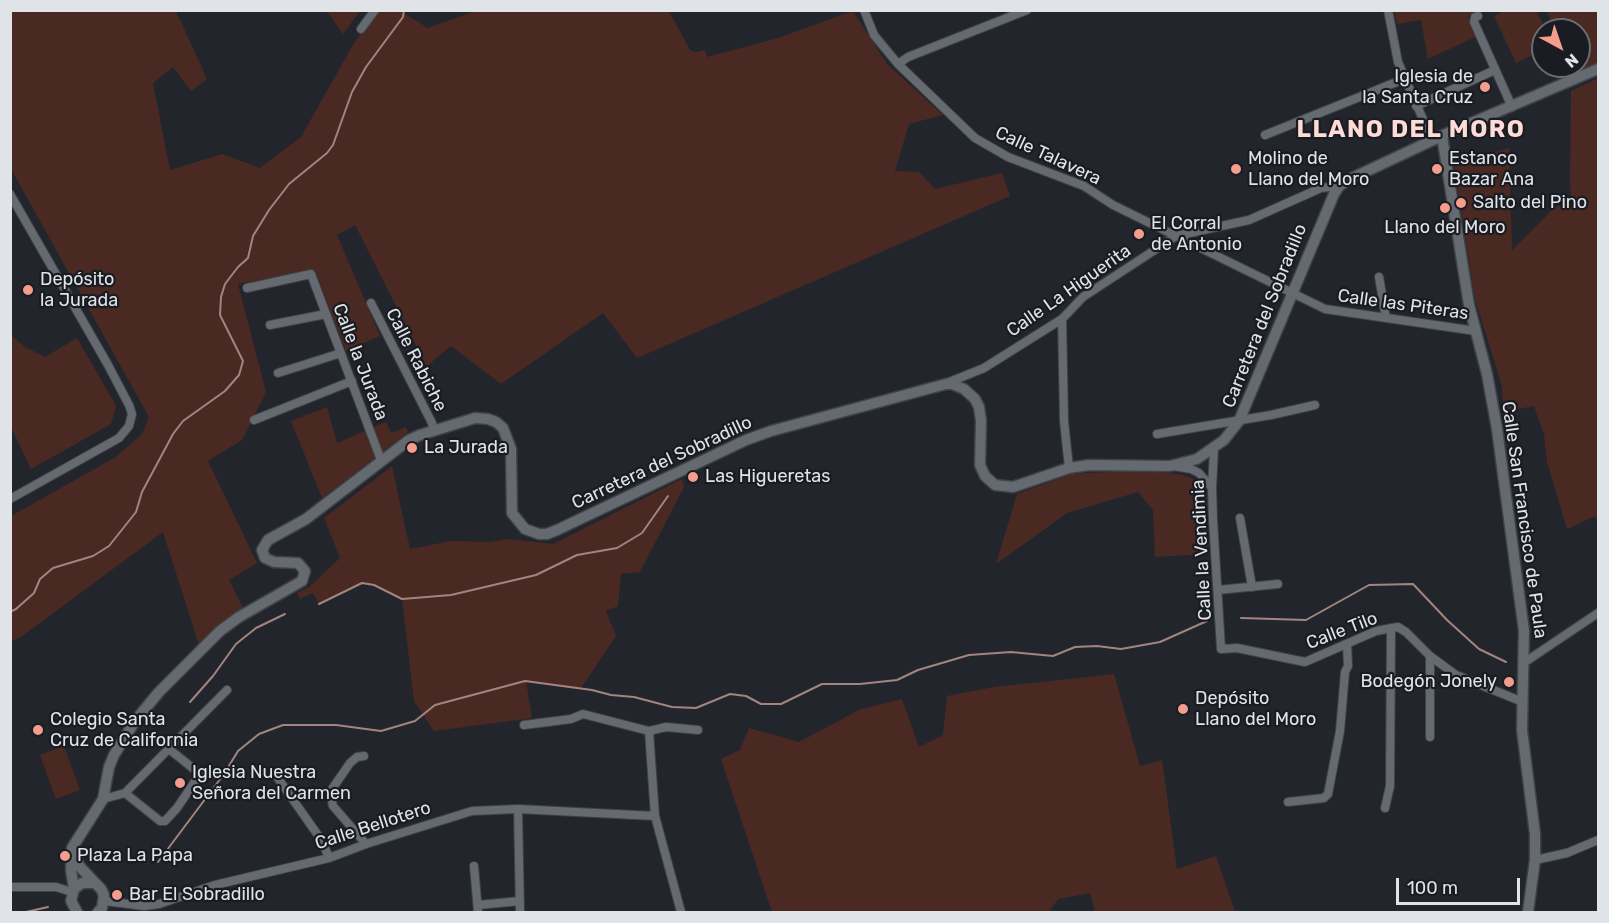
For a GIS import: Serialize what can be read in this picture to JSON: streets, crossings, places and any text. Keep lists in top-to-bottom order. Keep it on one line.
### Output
{"streets":{"main road":["Carretera del Sobradillo","Calle San Francisco de Paula"],"street":["Calle Talavera","Calle La Higuerita","Calle las Piteras","Calle Rabiche","Calle la Jurada","Calle la Vendimia","Calle Tilo","Calle Bellotero"]},"crossings":[["Calle Talavera","Calle La Higuerita"],["Calle Talavera","Calle las Piteras"],["Calle Talavera","Carretera del Sobradillo"],["Calle La Higuerita","Carretera del Sobradillo"],["Calle las Piteras","Carretera del Sobradillo"],["Calle las Piteras","Calle San Francisco de Paula"],["Carretera del Sobradillo","Calle Rabiche"],["Carretera del Sobradillo","Calle la Jurada"],["Carretera del Sobradillo","Calle la Vendimia"],["Calle San Francisco de Paula","Calle Tilo"],["Calle la Vendimia","Calle Tilo"]],"districts":["LLANO DEL MORO"],"places":["Iglesia de la Santa Cruz","Molino de Llano del Moro","Estanco Bazar Ana","Salto del Pino","Llano del Moro","El Corral de Antonio","Depósito la Jurada","La Jurada","Las Higueretas","Bodegón Jonely","Depósito Llano del Moro","Colegio Santa Cruz de California","Iglesia Nuestra Señora del Carmen","Plaza La Papa","Bar El Sobradillo"],"scale_bar":"100 m","north":"bottom right"}
